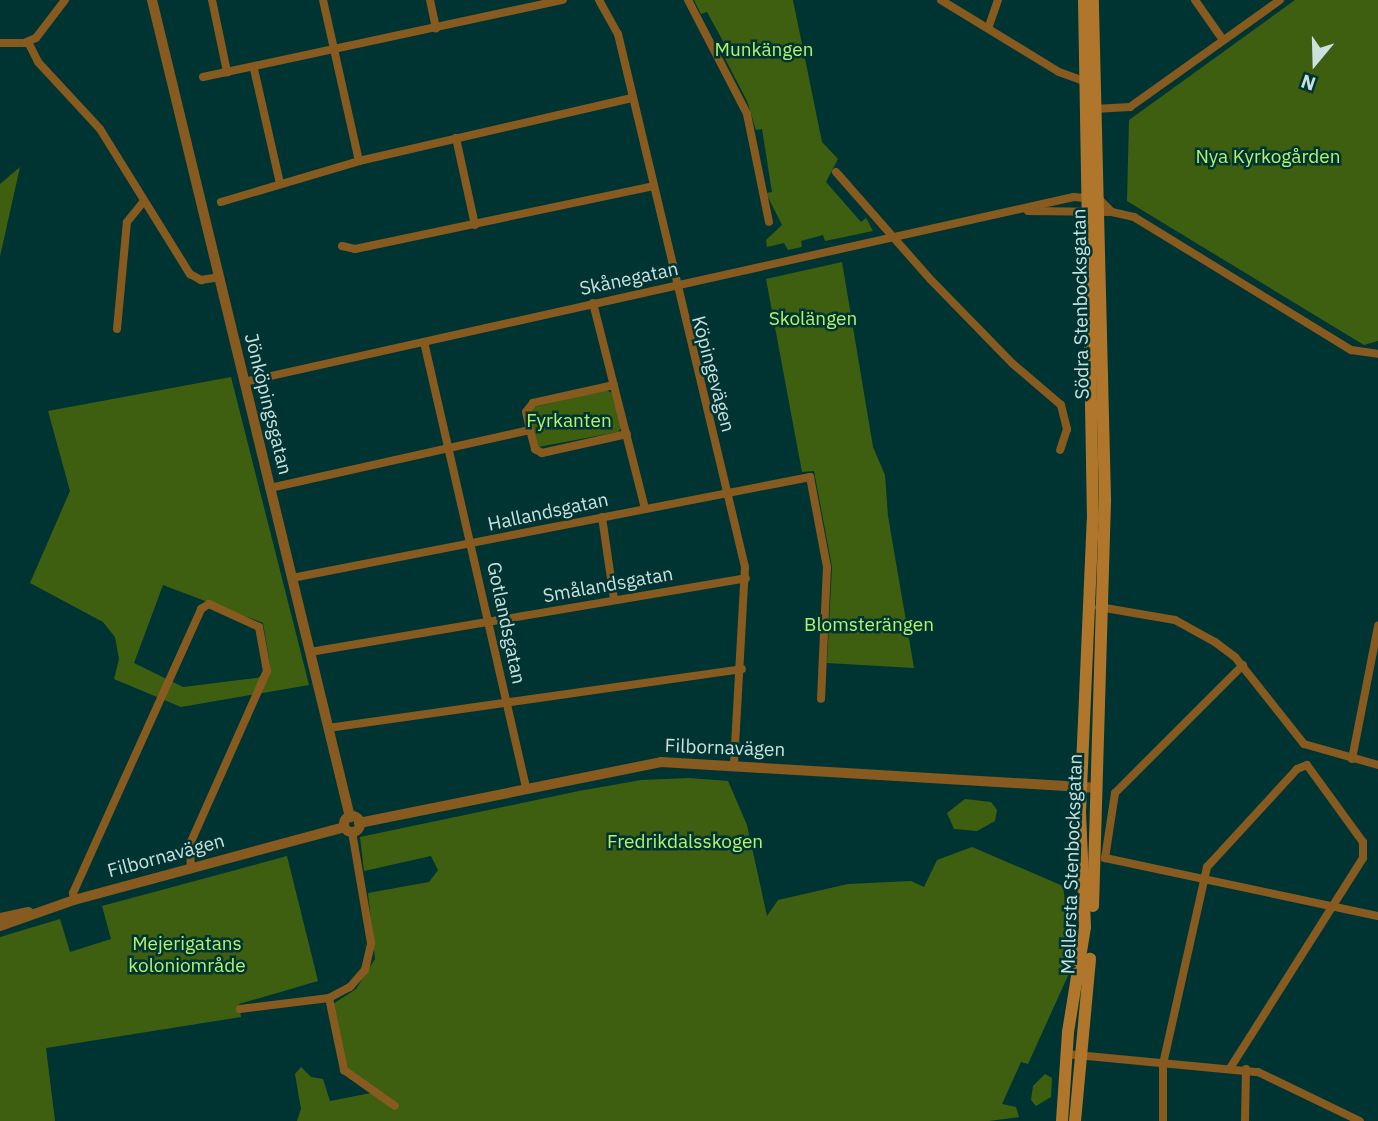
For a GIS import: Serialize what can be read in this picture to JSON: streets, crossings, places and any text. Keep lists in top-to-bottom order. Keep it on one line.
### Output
{"streets":{"main road":["Södra Stenbocksgatan","Mellersta Stenbocksgatan"],"street":["Skånegatan","Köpingevägen","Jönköpingsgatan","Hallandsgatan","Smålandsgatan","Gotlandsgatan","Filbornavägen"]},"crossings":[["Skånegatan","Södra Stenbocksgatan"],["Skånegatan","Köpingevägen"],["Skånegatan","Jönköpingsgatan"],["Skånegatan","Gotlandsgatan"],["Södra Stenbocksgatan","Mellersta Stenbocksgatan"],["Köpingevägen","Hallandsgatan"],["Köpingevägen","Smålandsgatan"],["Köpingevägen","Filbornavägen"],["Jönköpingsgatan","Hallandsgatan"],["Jönköpingsgatan","Smålandsgatan"],["Jönköpingsgatan","Filbornavägen"],["Hallandsgatan","Gotlandsgatan"],["Smålandsgatan","Gotlandsgatan"],["Gotlandsgatan","Filbornavägen"],["Filbornavägen","Mellersta Stenbocksgatan"]],"parks":["Munkängen","Nya Kyrkogården","Skolängen","Fyrkanten","Blomsterängen","Fredrikdalsskogen","Mejerigatans koloniområde"],"north":"bottom"}
